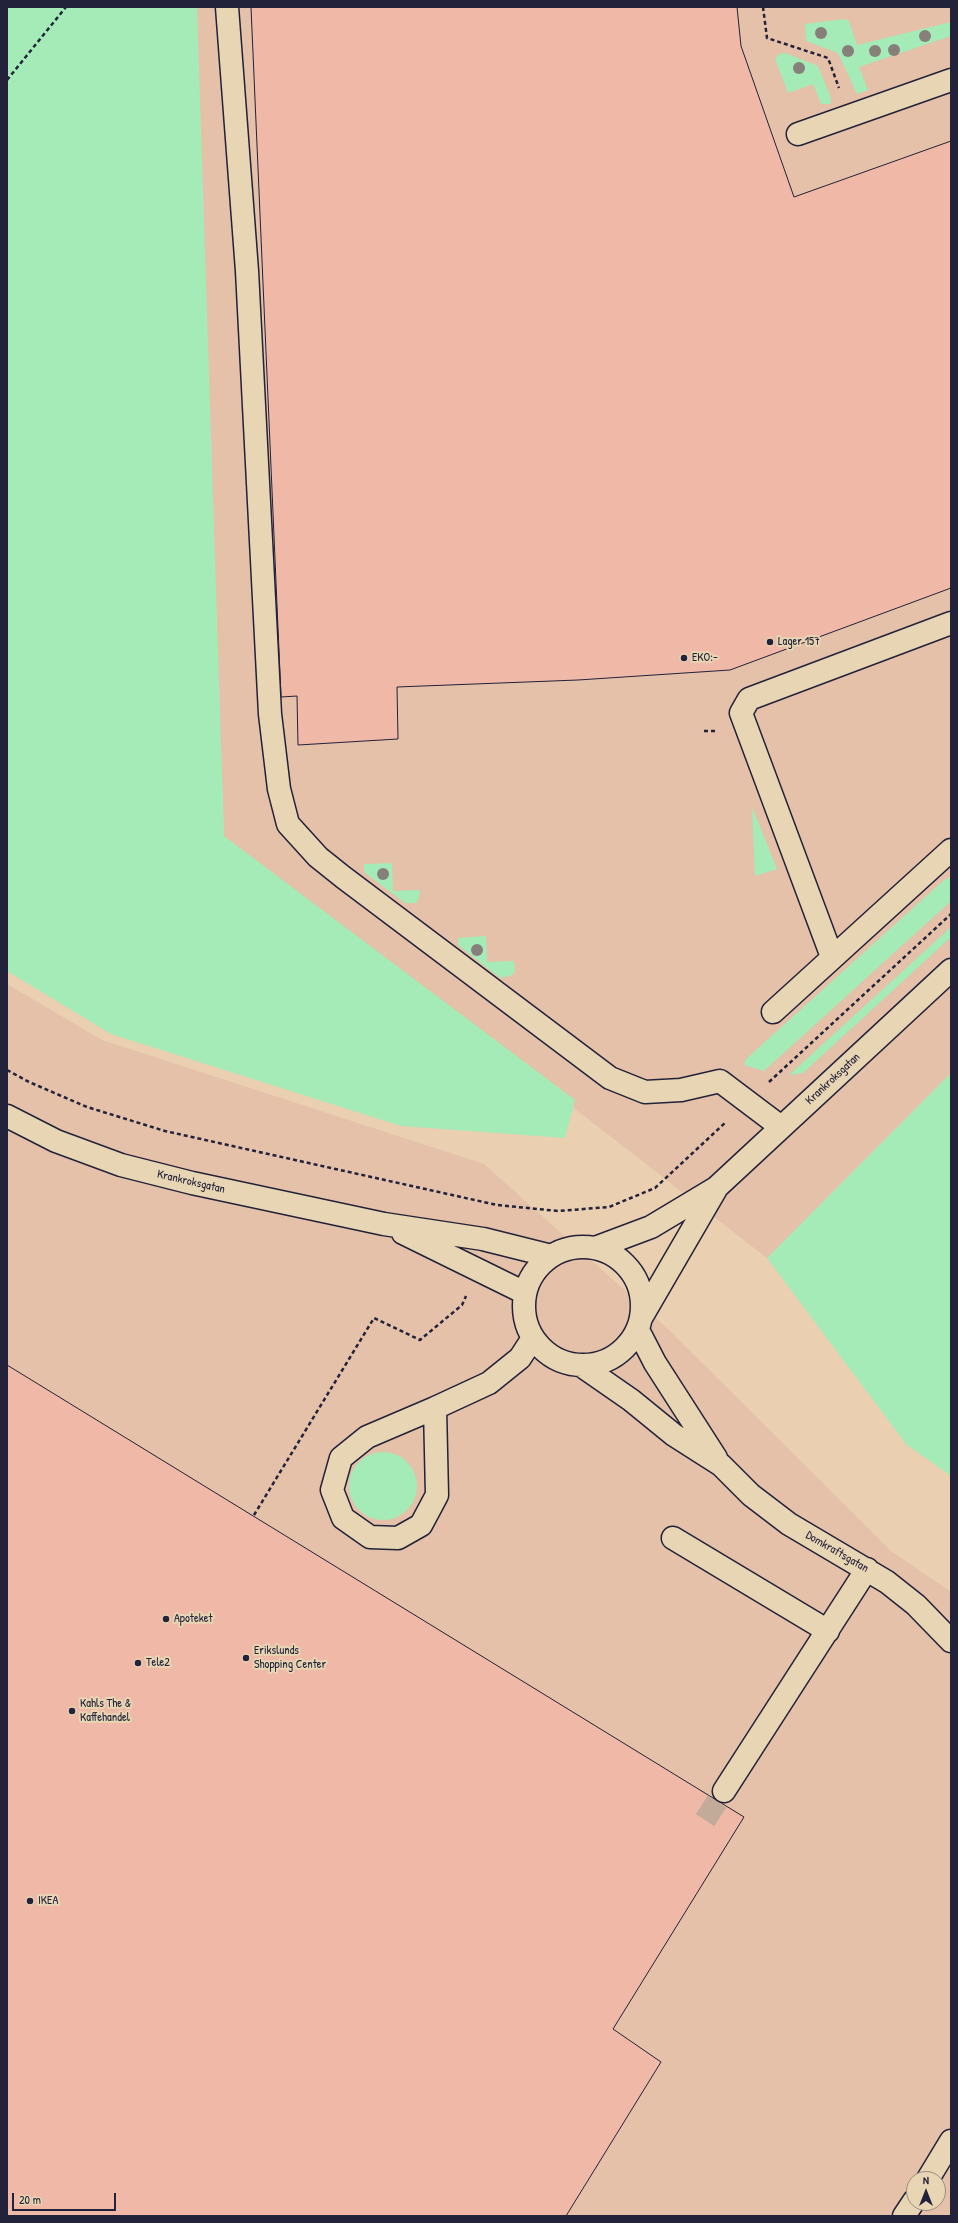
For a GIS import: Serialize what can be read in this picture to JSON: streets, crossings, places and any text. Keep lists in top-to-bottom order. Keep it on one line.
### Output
{"streets":{"street":["Krankroksgatan","Domkraftsgatan"]},"crossings":[["Krankroksgatan","Domkraftsgatan"]],"places":["Lager 157","EKO:-","Apoteket","Erikslunds Shopping Center","Tele2","Kahls The & Kaffehandel","IKEA"],"scale_bar":"20 m","north":"top"}
